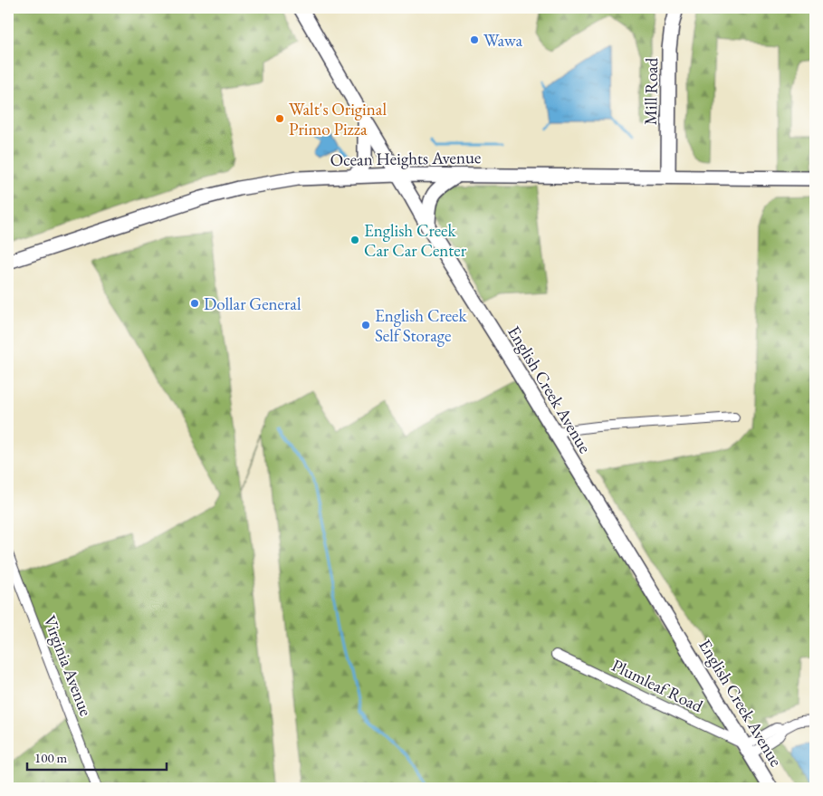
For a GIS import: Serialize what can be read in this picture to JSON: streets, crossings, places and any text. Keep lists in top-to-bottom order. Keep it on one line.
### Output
{"streets":{"main road":["Mill Road","Ocean Heights Avenue","English Creek Avenue"],"street":["Virginia Avenue","Plumleaf Road"]},"crossings":[["Mill Road","Ocean Heights Avenue"],["Ocean Heights Avenue","English Creek Avenue"],["English Creek Avenue","Plumleaf Road"]],"places":["Wawa","Walt's Original Primo Pizza","English Creek Car Car Center","Dollar General","English Creek Self Storage"],"scale_bar":"100 m"}
